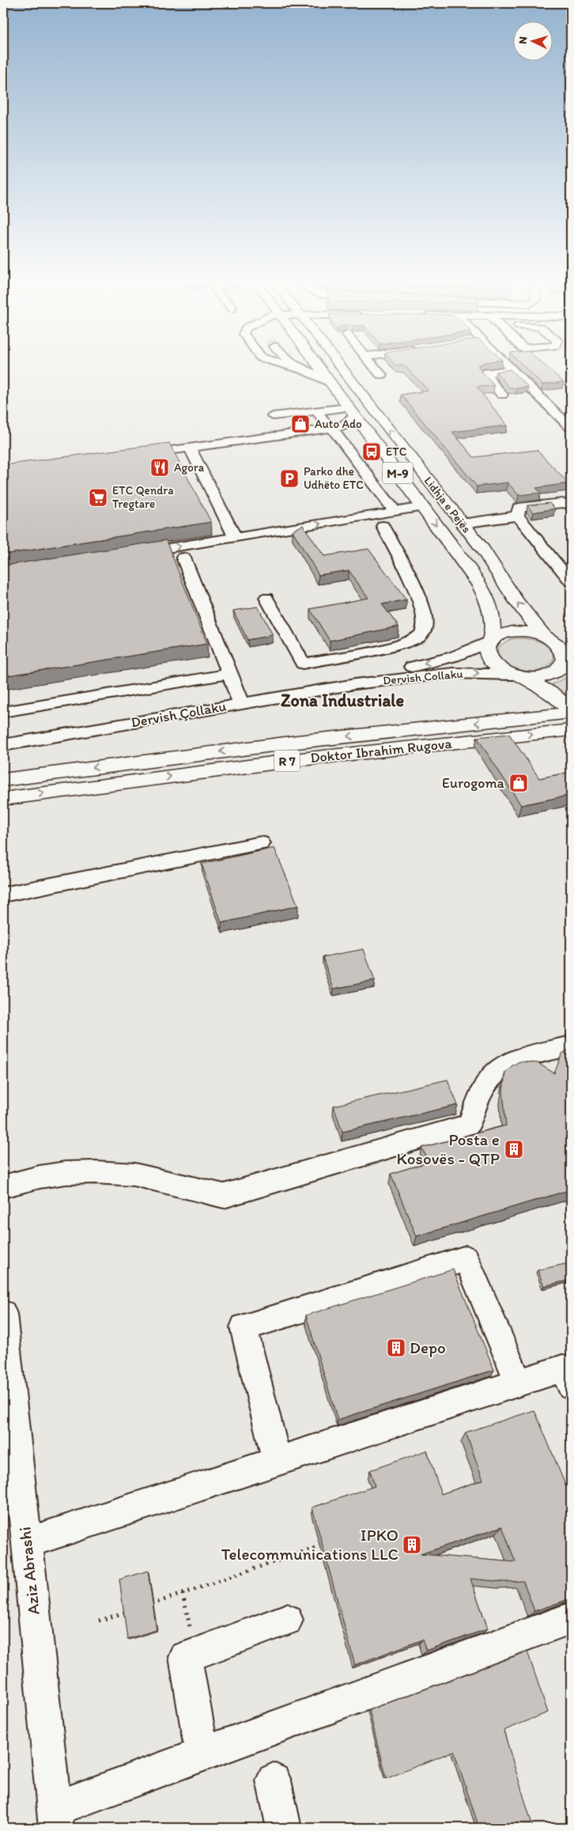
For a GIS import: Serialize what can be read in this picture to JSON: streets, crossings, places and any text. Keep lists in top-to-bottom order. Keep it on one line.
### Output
{"streets":{"highway":["M-9","Lidhja e Pejës","Doktor Ibrahim Rugova","R 7"],"street":["Dervish Collaku","Dervish Çollaku","Aziz Abrashi"]},"crossings":[["Lidhja e Pejës","Dervish Collaku"],["Lidhja e Pejës","Doktor Ibrahim Rugova"],["Dervish Collaku","Dervish Çollaku"]],"districts":["Zona Industriale"],"places":{"shop":["Auto Ado","Eurogoma"],"bus stop":["ETC"],"restaurant":["Agora"],"parking":["Parko dhe Udhëto ETC"],"supermarket":["ETC Qendra Tregtare"],"building":["Posta e Kosovës - QTP","Depo","IPKO Telecommunications LLC"]},"north":"left"}
